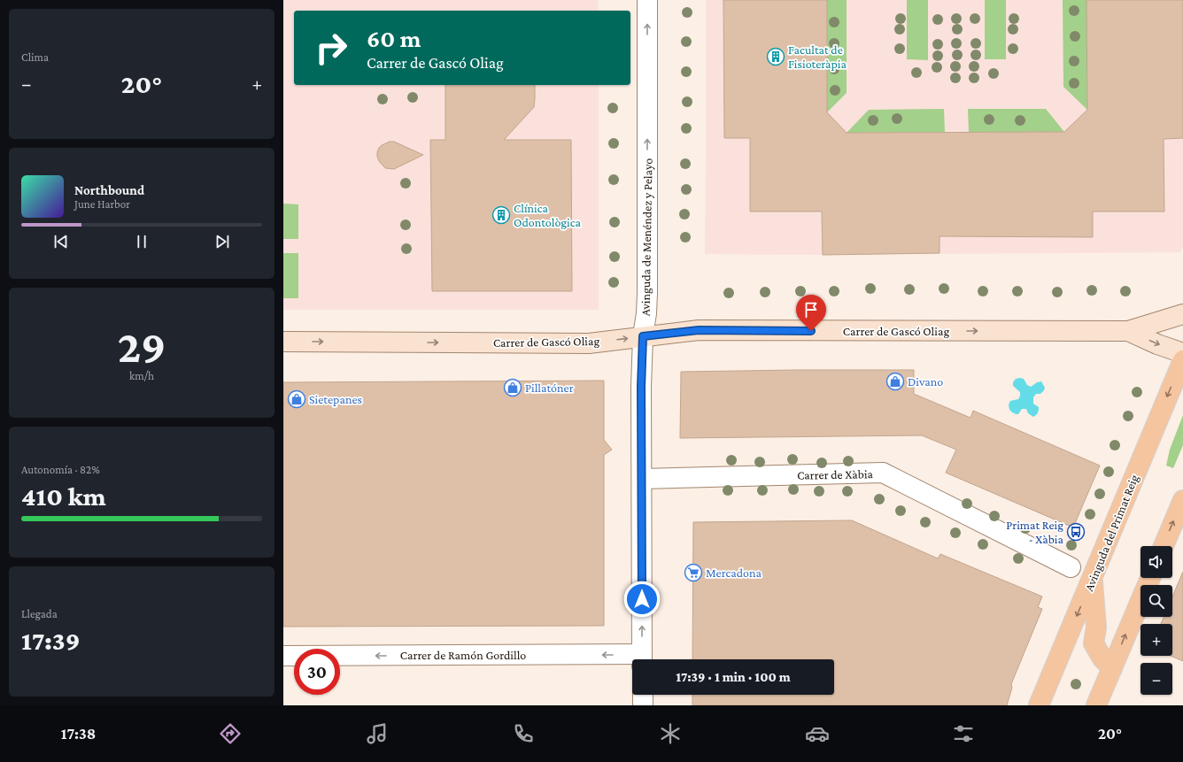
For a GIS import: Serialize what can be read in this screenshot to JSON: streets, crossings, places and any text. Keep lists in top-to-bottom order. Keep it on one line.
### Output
{"streets":{"main road":["Avinguda del Primat Reig"],"street":["Avinguda de Menéndez y Pelayo","Carrer de Gascó Oliag","Carrer de Xàbia","Carrer de Ramón Gordillo"]},"crossings":[["Avinguda de Menéndez y Pelayo","Carrer de Gascó Oliag"],["Avinguda de Menéndez y Pelayo","Carrer de Xàbia"]],"one_way":["Avinguda de Menéndez y Pelayo","Carrer de Gascó Oliag","Carrer de Ramón Gordillo"],"places":{"building":["Facultat de Fisioteràpia","Clínica Odontològica"],"shop":["Divano","Pillatóner","Sietepanes"],"bus stop":["Primat Reig - Xàbia"],"supermarket":["Mercadona"]},"page":{"tile":["Clima",["29","km/h"],["Autonomía · 82%","410 km"],["Llegada","17:39"]],"turn":["60 m","Carrer de Gascó Oliag"],"heat":["−","20°","+"],"song":["Northbound","June Harbor"],"map_buttons":["+","−"],"limit":"30","trip":"17:39 · 1 min · 100 m","tabs":["17:38","20°"]}}
